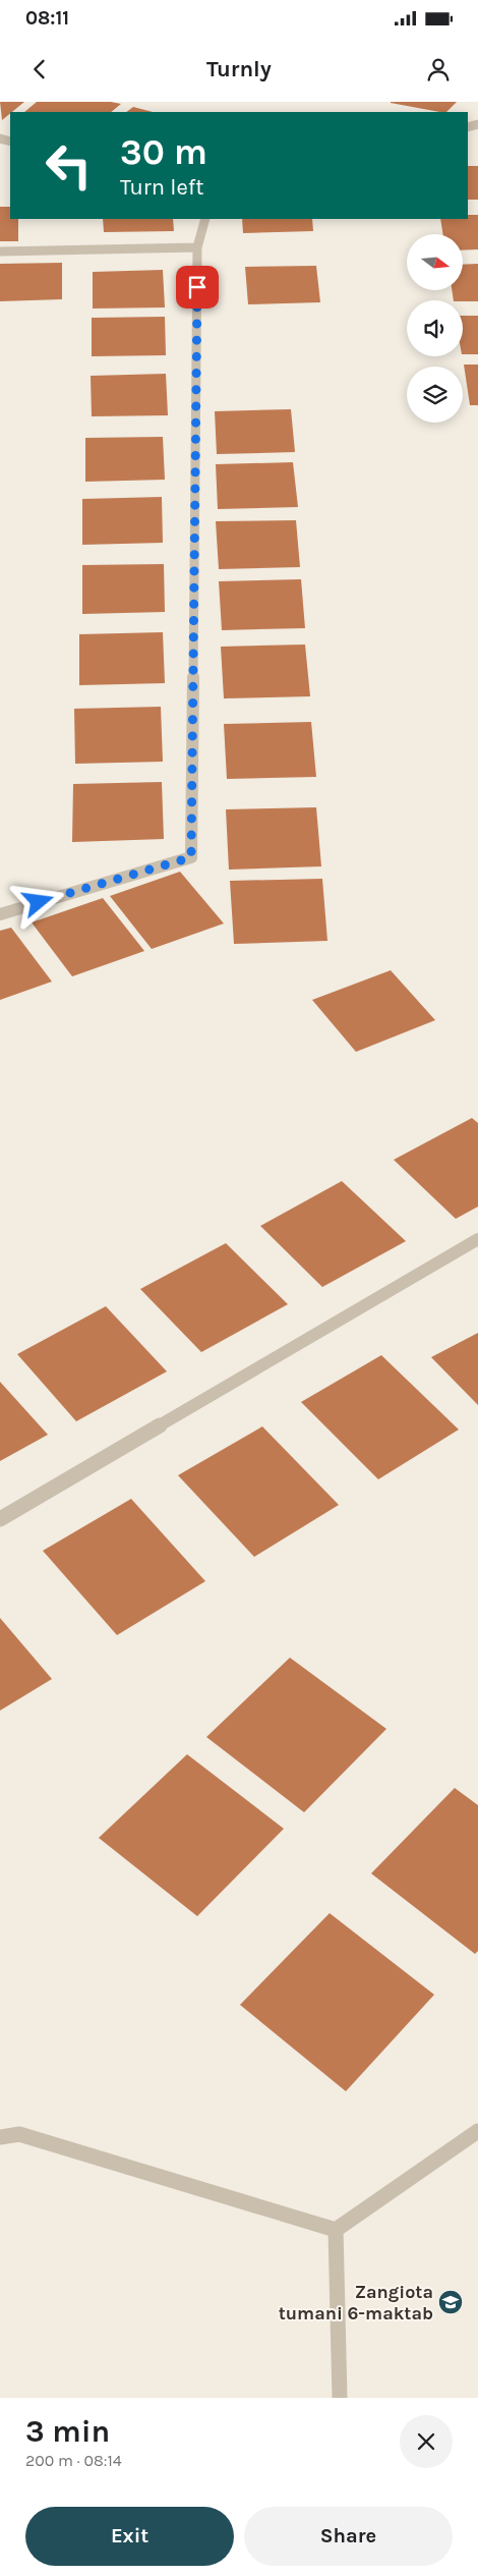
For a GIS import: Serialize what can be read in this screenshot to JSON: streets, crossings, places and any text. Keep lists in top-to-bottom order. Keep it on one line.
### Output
{"places":{"school or university":["Zangiota tumani 6-maktab"]},"north":"right","page":{"status":"08:11","header":"Turnly","turn":["30 m","Turn left"],"heading":["3 min","200 m · 08:14"],"buttons":["Exit","Share"]}}
